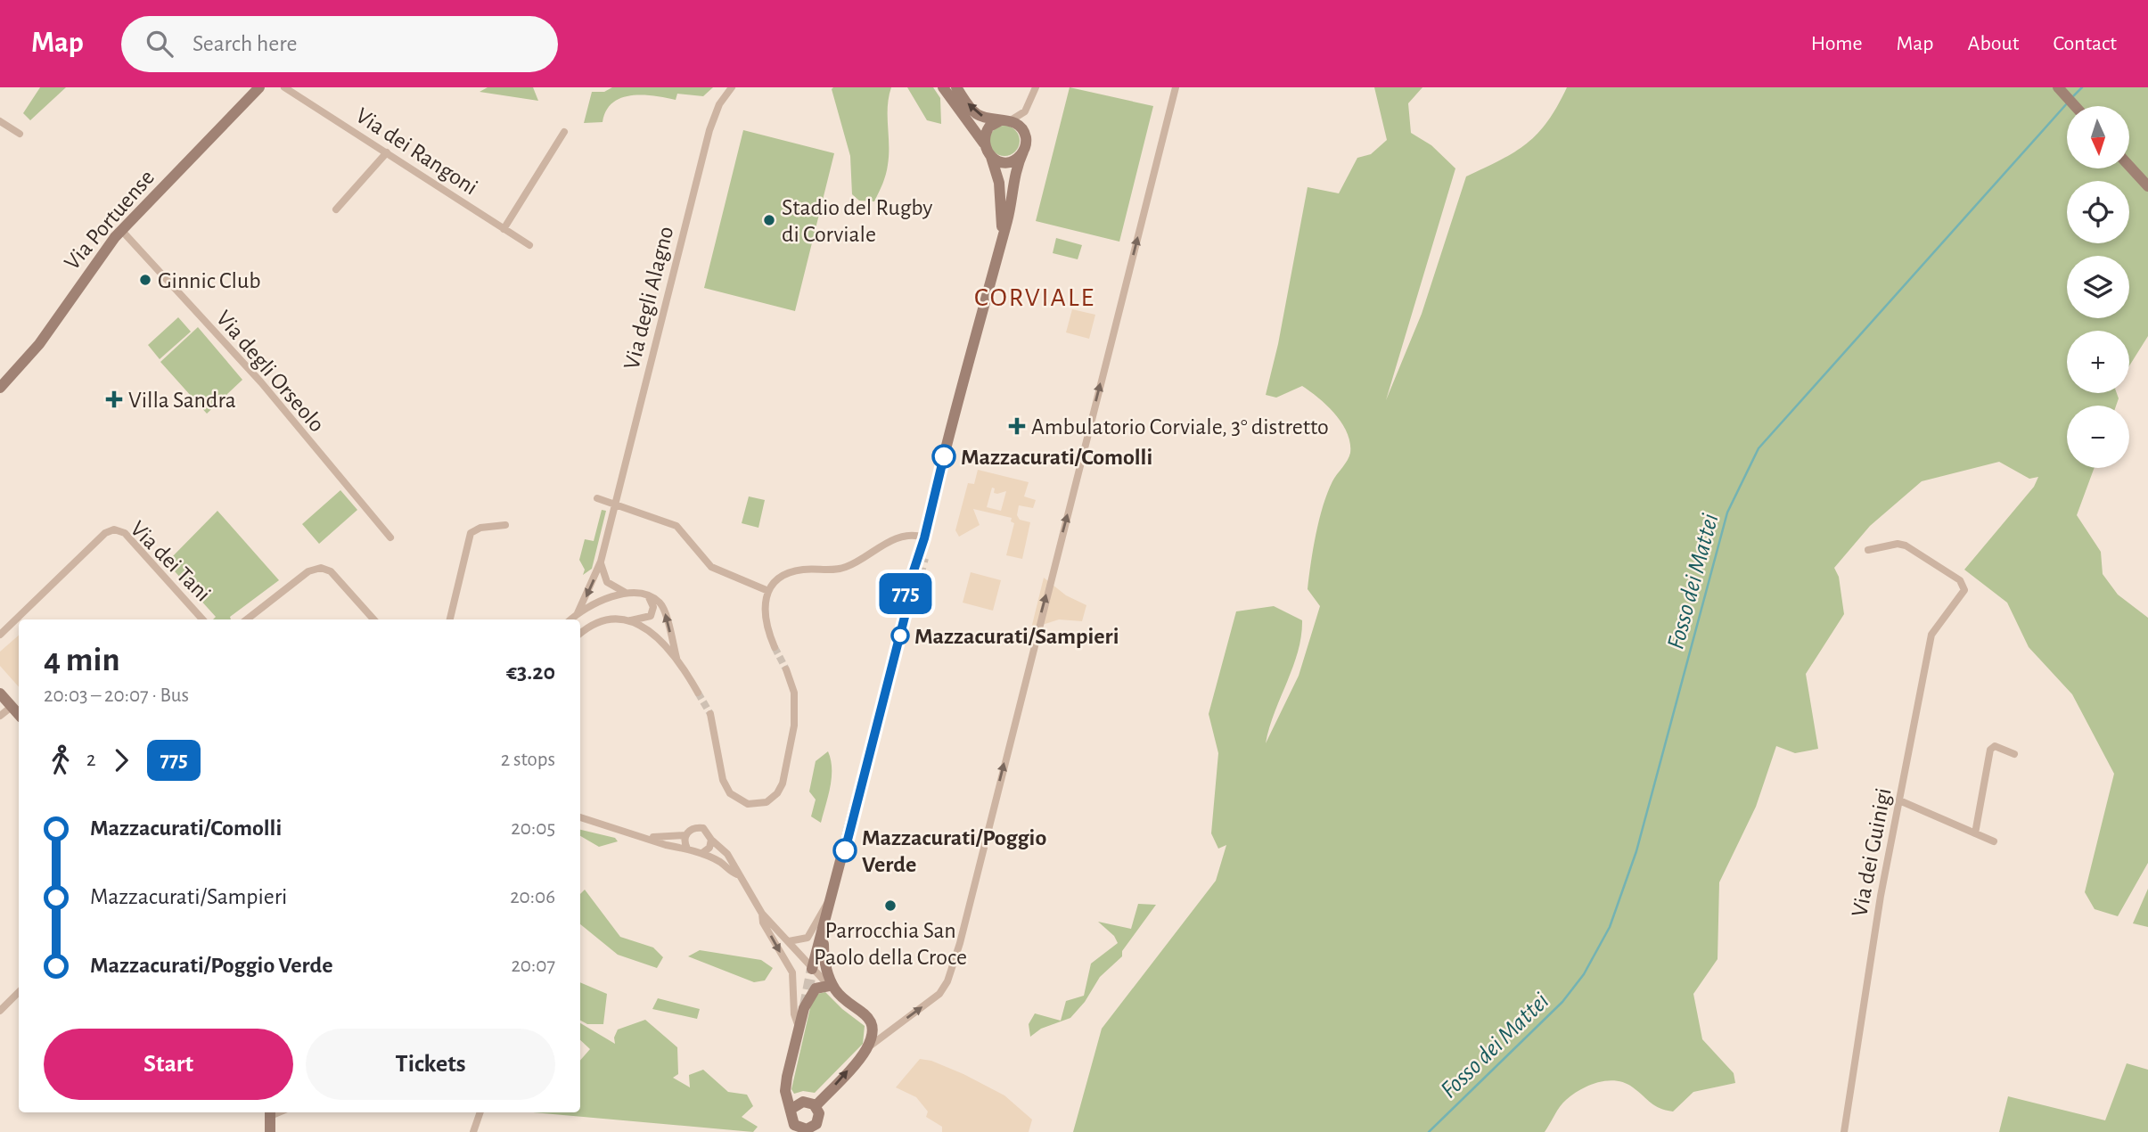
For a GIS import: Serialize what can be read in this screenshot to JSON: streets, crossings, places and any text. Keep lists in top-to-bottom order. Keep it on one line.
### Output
{"streets":{"street":["Via dei Rangoni","Via Portuense","Via degli Alagno","Via degli Orseolo","Via dei Tani","Via dei Guinigi"]},"crossings":[["Via Portuense","Via degli Orseolo"]],"districts":["CORVIALE"],"water":["Fosso dei Mattei"],"places":{"other":["Stadio del Rugby di Corviale","Ginnic Club","Mazzacurati/Comolli","Mazzacurati/Sampieri","Mazzacurati/Poggio Verde","Parrocchia San Paolo della Croce"],"health":["Villa Sandra","Ambulatorio Corviale, 3° distretto"]},"lines":["bus line 775"],"north":"bottom","page":{"header":"Map","search":"Search here","nav":["Home","Map","About","Contact"],"on_map":"775","map_buttons":["+","−"],"heading":["4 min","20:03 – 20:07 · Bus","€3.20"],"legs":["2","775","2 stops"],"list":[{"name":"Mazzacurati/Comolli","value":"20:05"},{"name":"Mazzacurati/Sampieri","value":"20:06"},{"name":"Mazzacurati/Poggio Verde","value":"20:07"}],"buttons":["Start","Tickets"]}}
